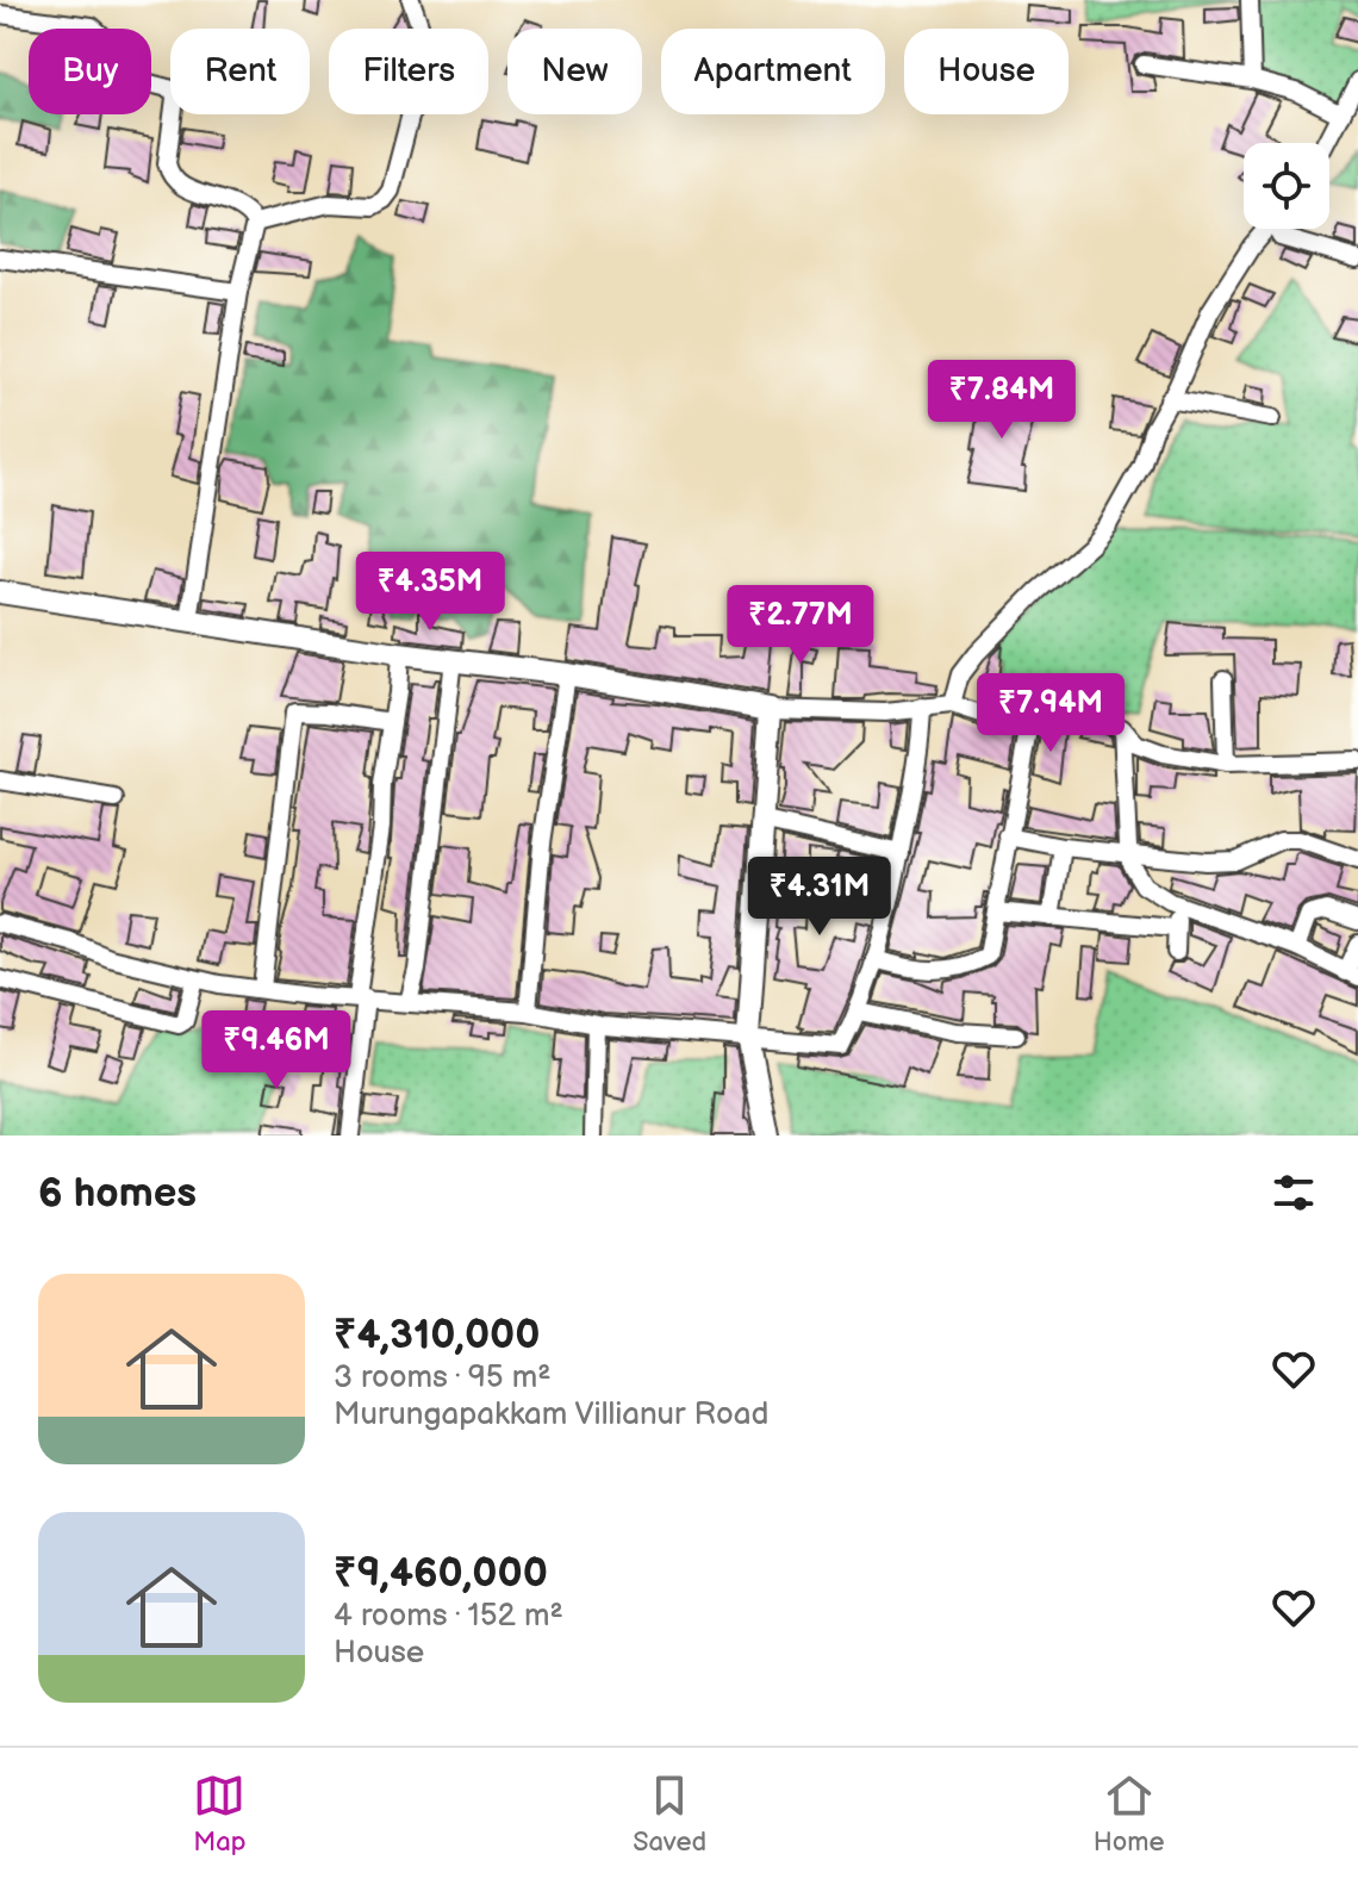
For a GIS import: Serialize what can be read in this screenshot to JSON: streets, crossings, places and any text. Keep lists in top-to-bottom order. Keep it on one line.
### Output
{"page":{"chip":["Buy","Rent","Filters","New","Apartment","House"],"price":["₹7.84M","₹4.35M","₹2.77M","₹7.94M","₹4.31M","₹9.46M"],"heading":"6 homes","list":[{"name":"₹4,310,000","note":"3 rooms · 95 m² · Murungapakkam Villianur Road"},{"name":"₹9,460,000","note":"4 rooms · 152 m² · House"}],"tabs":["Map","Saved","Home"]}}
